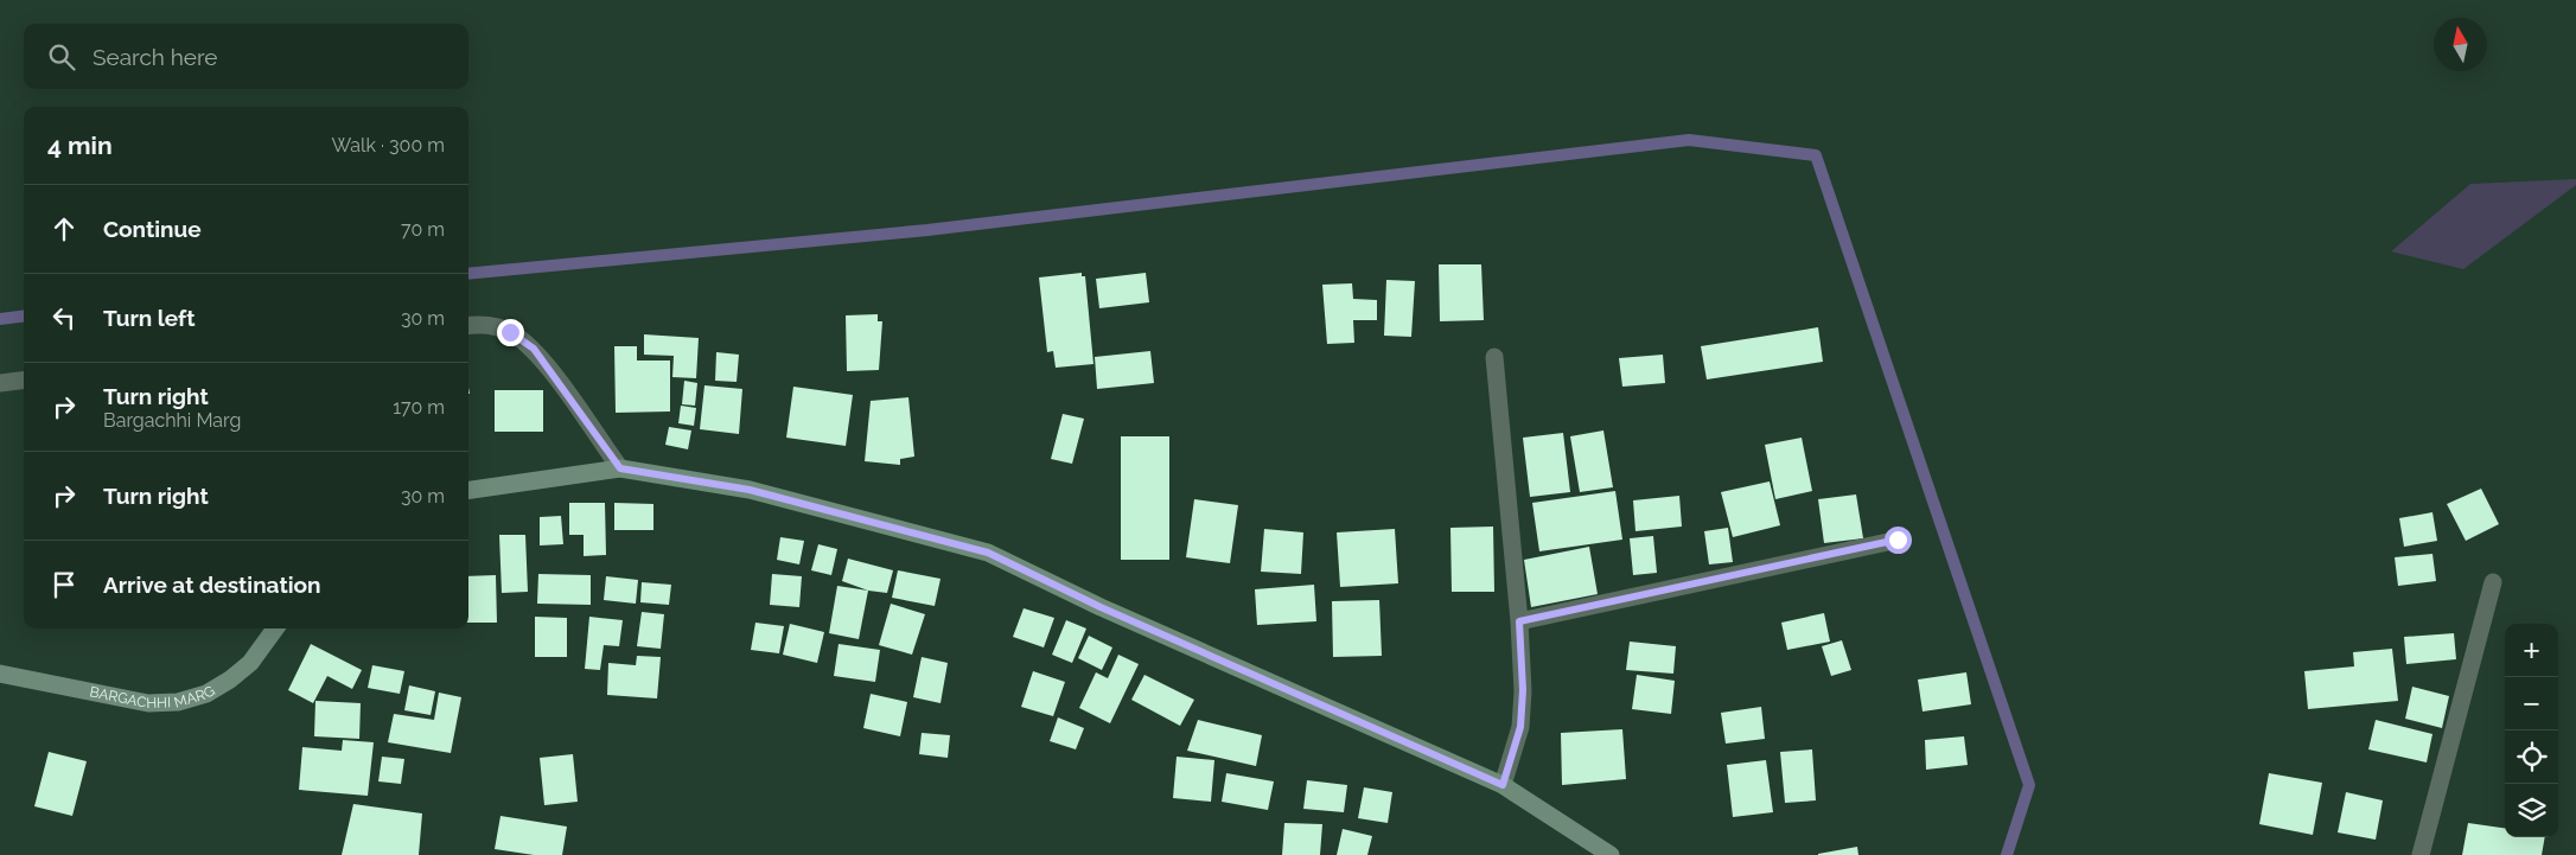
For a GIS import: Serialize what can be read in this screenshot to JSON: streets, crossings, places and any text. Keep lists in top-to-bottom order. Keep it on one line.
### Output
{"streets":{"street":["BARGACHHI MARG"]},"north":"top","page":{"search":"Search here","heading":["4 min","Walk · 300 m"],"list":[["Continue","70 m"],["Turn left","30 m"],["Turn right","Bargachhi Marg","170 m"],["Turn right","30 m"],"Arrive at destination"],"map_buttons":["+","−"]}}
